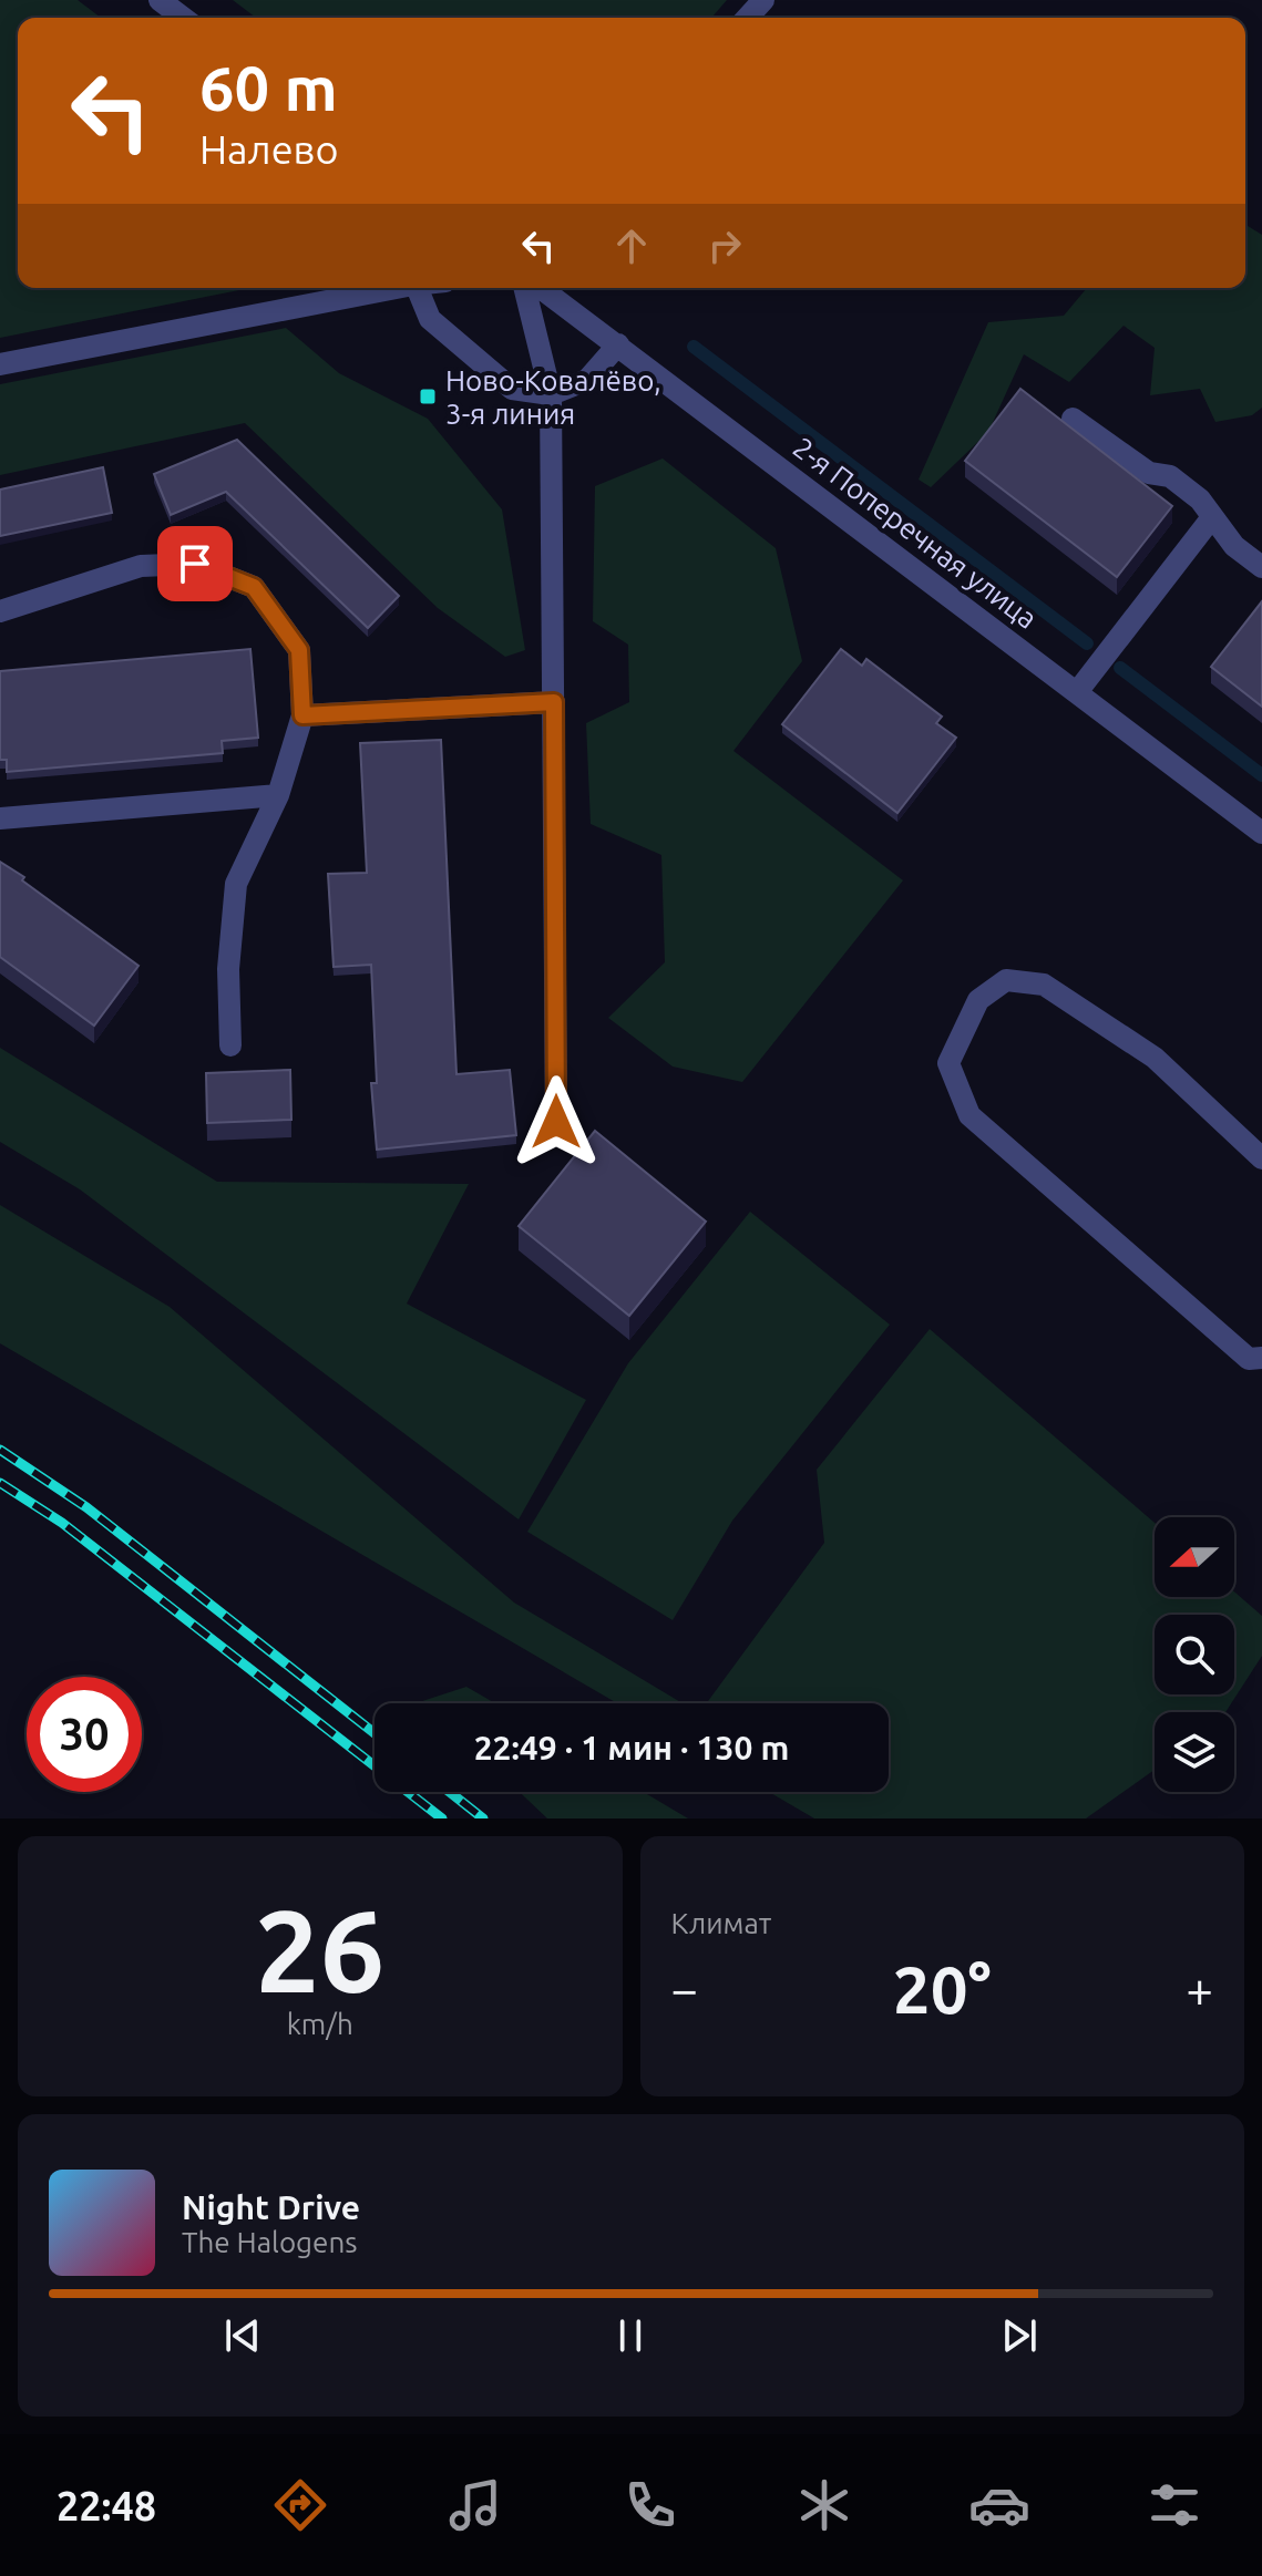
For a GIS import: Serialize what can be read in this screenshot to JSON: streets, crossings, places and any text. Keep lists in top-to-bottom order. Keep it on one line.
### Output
{"streets":{"street":["2-я Поперечная улица"]},"places":{"transit":["Ново-Ковалёво, 3-я линия"]},"north":"left","page":{"turn":["60 m","Налево"],"limit":"30","trip":"22:49 · 1 мин · 130 m","tile":[["26","km/h"],"Климат"],"heat":["−","20°","+"],"song":["Night Drive","The Halogens"],"tabs":"22:48"}}
